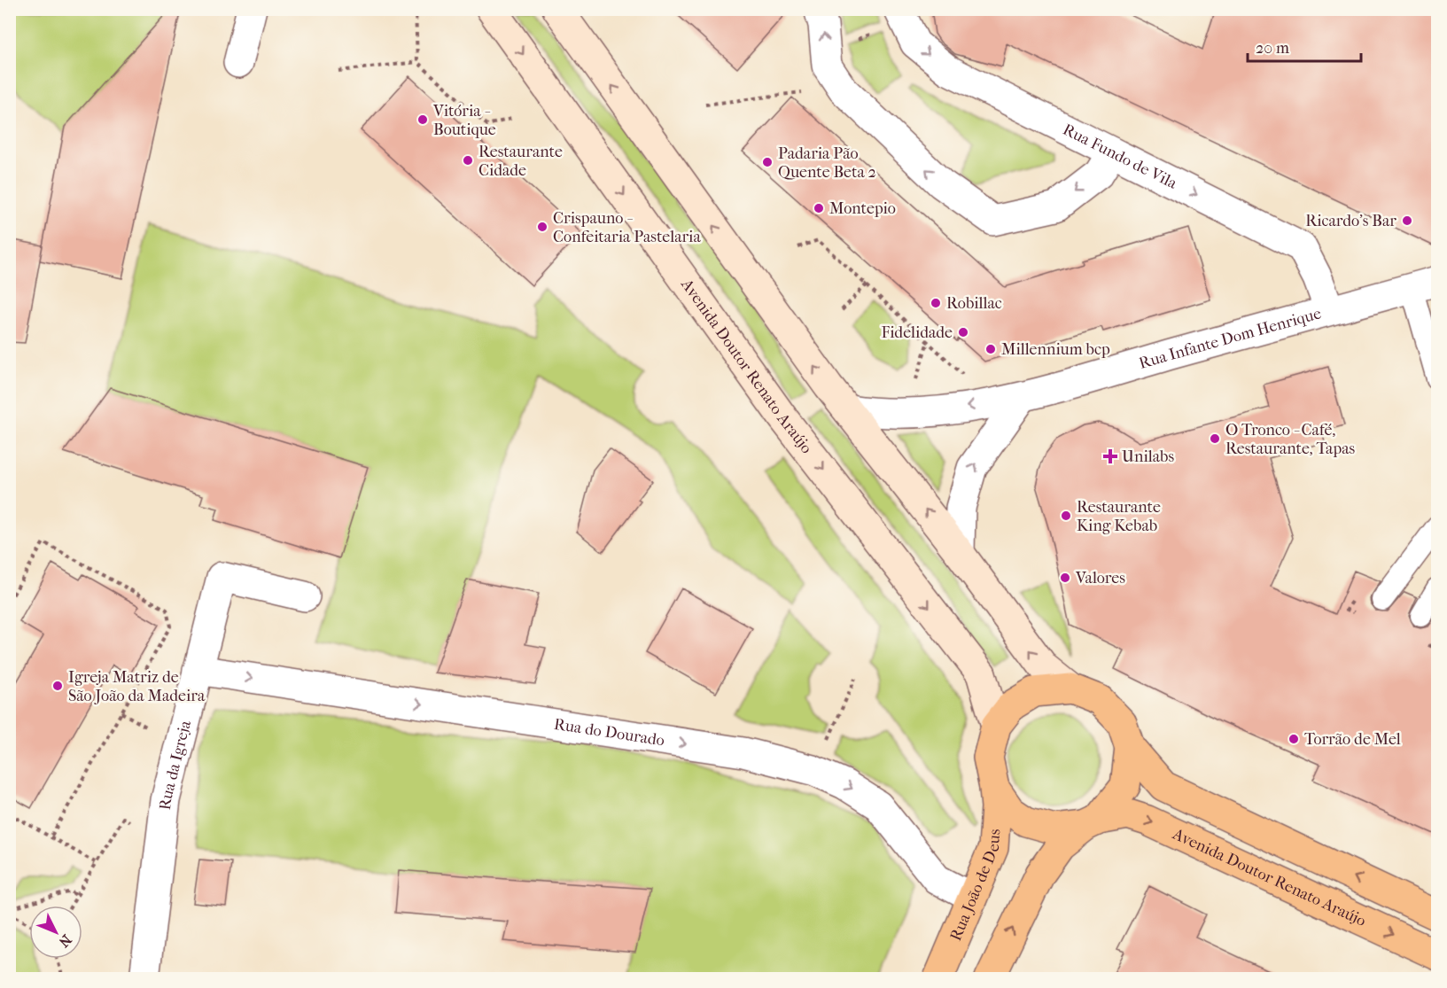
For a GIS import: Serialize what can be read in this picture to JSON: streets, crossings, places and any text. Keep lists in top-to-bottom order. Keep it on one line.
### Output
{"streets":{"main road":["Avenida Doutor Renato Araújo","Rua João de Deus"],"street":["Rua Fundo de Vila","Rua Infante Dom Henrique","Rua do Dourado","Rua da Igreja"]},"crossings":[["Rua Fundo de Vila","Rua Infante Dom Henrique"],["Rua Infante Dom Henrique","Avenida Doutor Renato Araújo"],["Avenida Doutor Renato Araújo","Rua João de Deus"],["Rua do Dourado","Rua da Igreja"],["Rua do Dourado","Rua João de Deus"]],"one_way":["Rua Fundo de Vila","Rua do Dourado"],"places":{"other":["Vitória - Boutique","Restaurante Cidade","Padaria Pão Quente Beta 2","Montepio","Ricardo's Bar","Crispauno - Confeitaria Pastelaria","Robillac","Fidelidade","Millennium bcp","O Tronco - Café, Restaurante, Tapas","Restaurante King Kebab","Valores","Igreja Matriz de São João da Madeira","Torrão de Mel"],"health":["Unilabs"]},"scale_bar":"20 m","north":"bottom right"}
